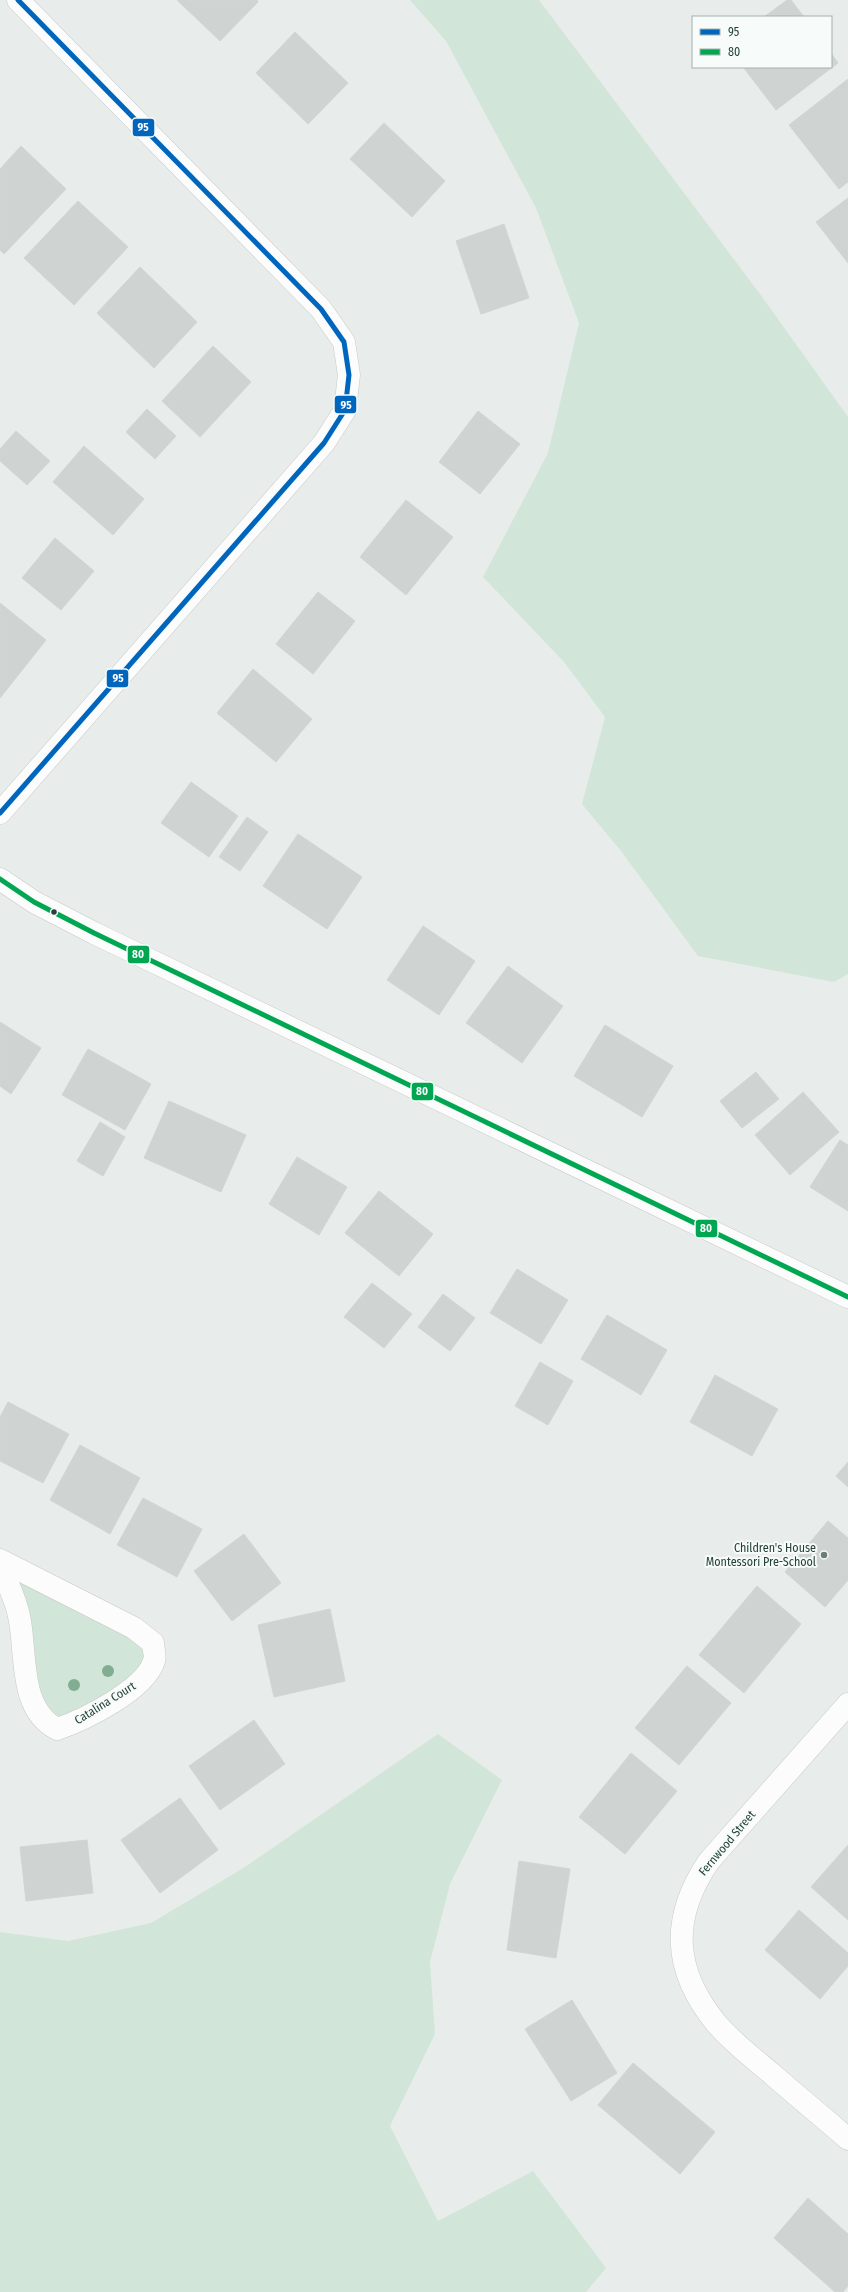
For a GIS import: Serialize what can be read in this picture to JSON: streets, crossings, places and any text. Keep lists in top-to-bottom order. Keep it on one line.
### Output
{"streets":{"street":["Catalina Court","Fernwood Street"]},"places":["Children's House Montessori Pre-School"],"lines":["transit line 95","transit line 80"],"legend":["95","80"]}
